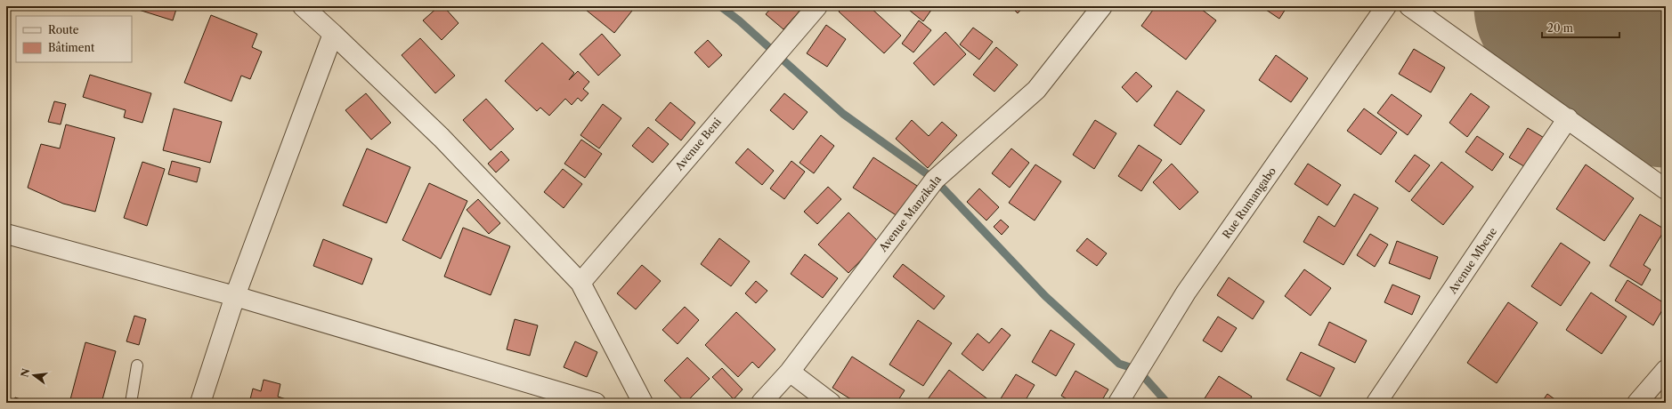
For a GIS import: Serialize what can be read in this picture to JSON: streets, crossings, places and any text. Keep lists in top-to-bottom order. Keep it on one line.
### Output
{"streets":{"street":["Avenue Beni","Rue Rumangabo","Avenue Manzikala","Avenue Mbene"]},"legend":["Route","Bâtiment"],"scale_bar":"20 m","north":"left"}
